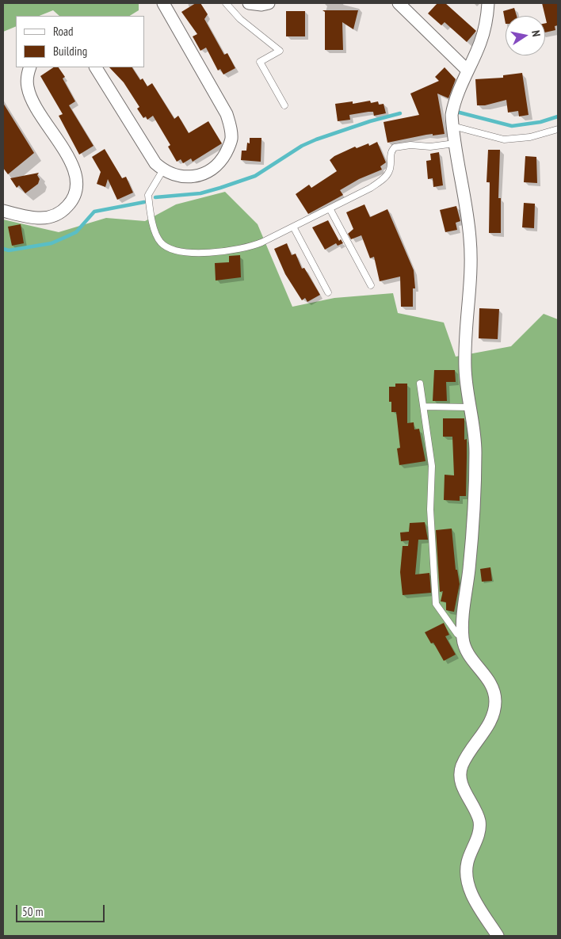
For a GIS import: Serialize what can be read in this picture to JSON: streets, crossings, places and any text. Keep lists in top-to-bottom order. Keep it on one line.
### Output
{"legend":["Road","Building"],"scale_bar":"50 m","north":"right"}
